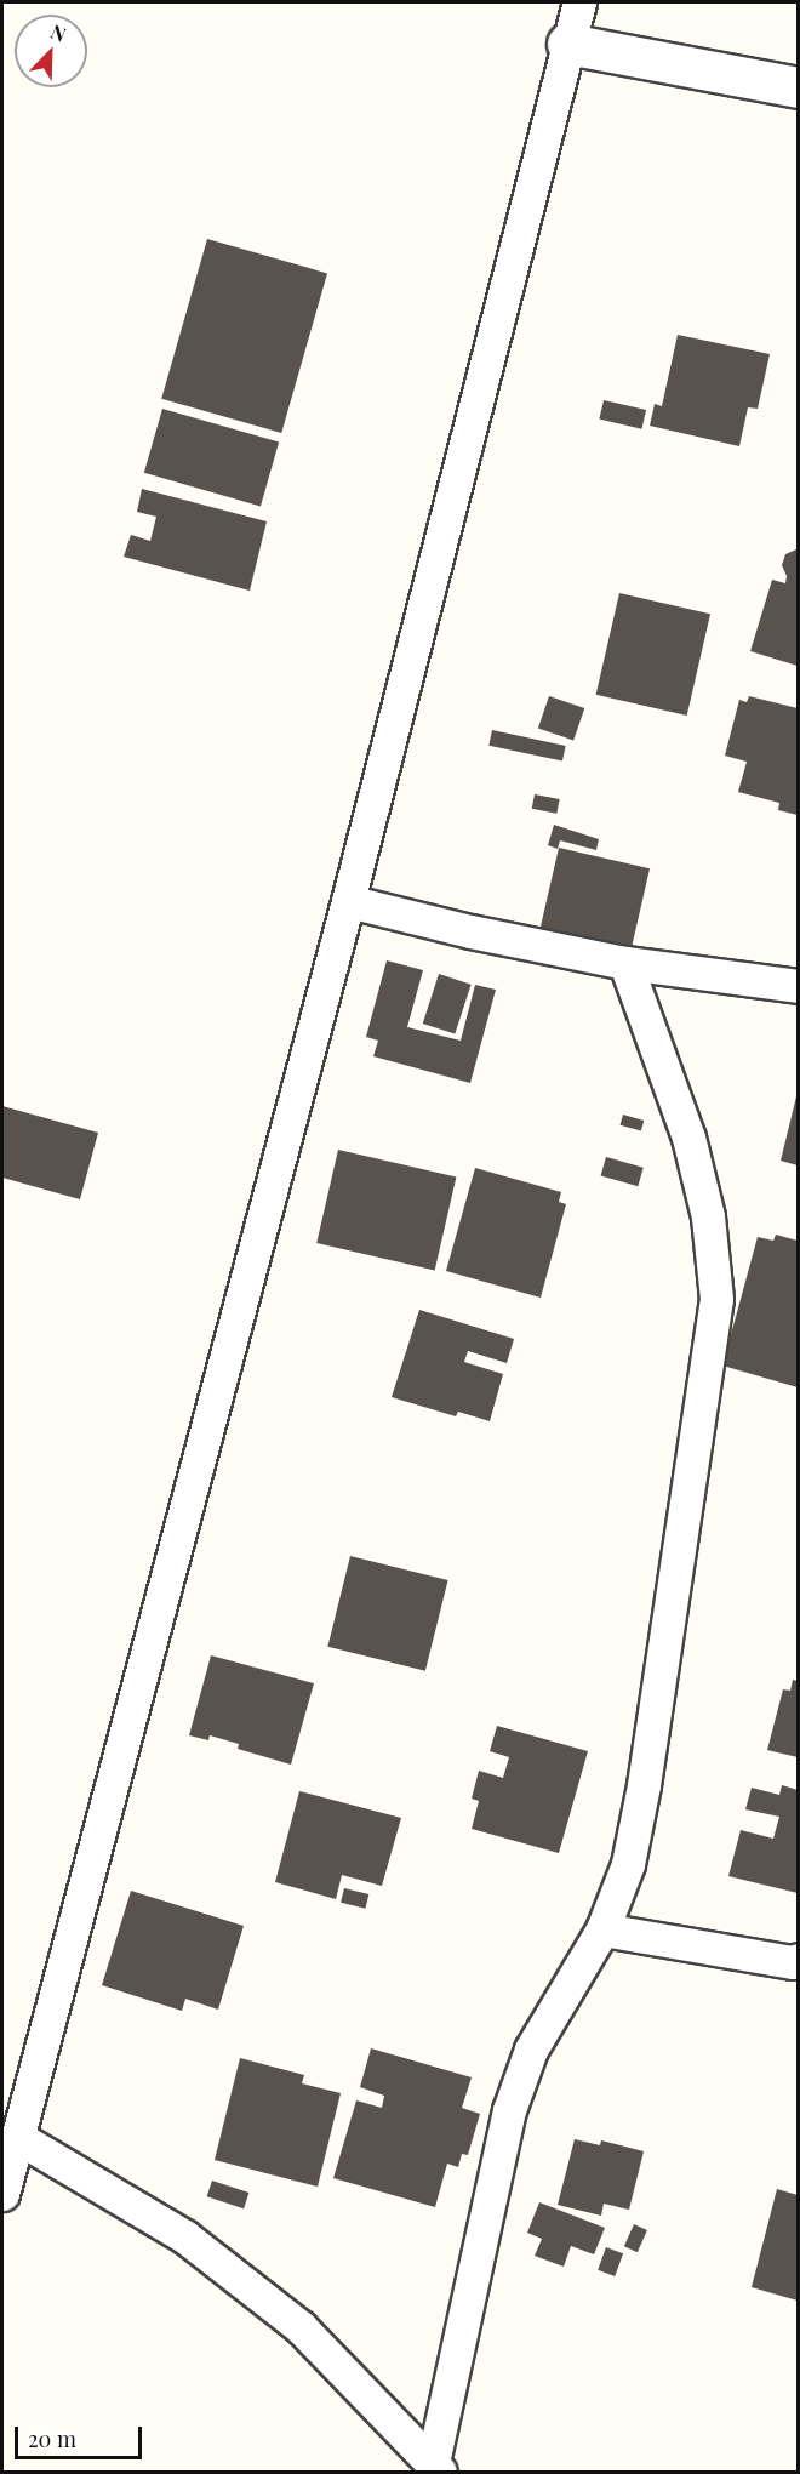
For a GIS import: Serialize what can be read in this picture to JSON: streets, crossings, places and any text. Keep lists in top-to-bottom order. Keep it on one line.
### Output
{"scale_bar":"20 m","north":"top right"}
